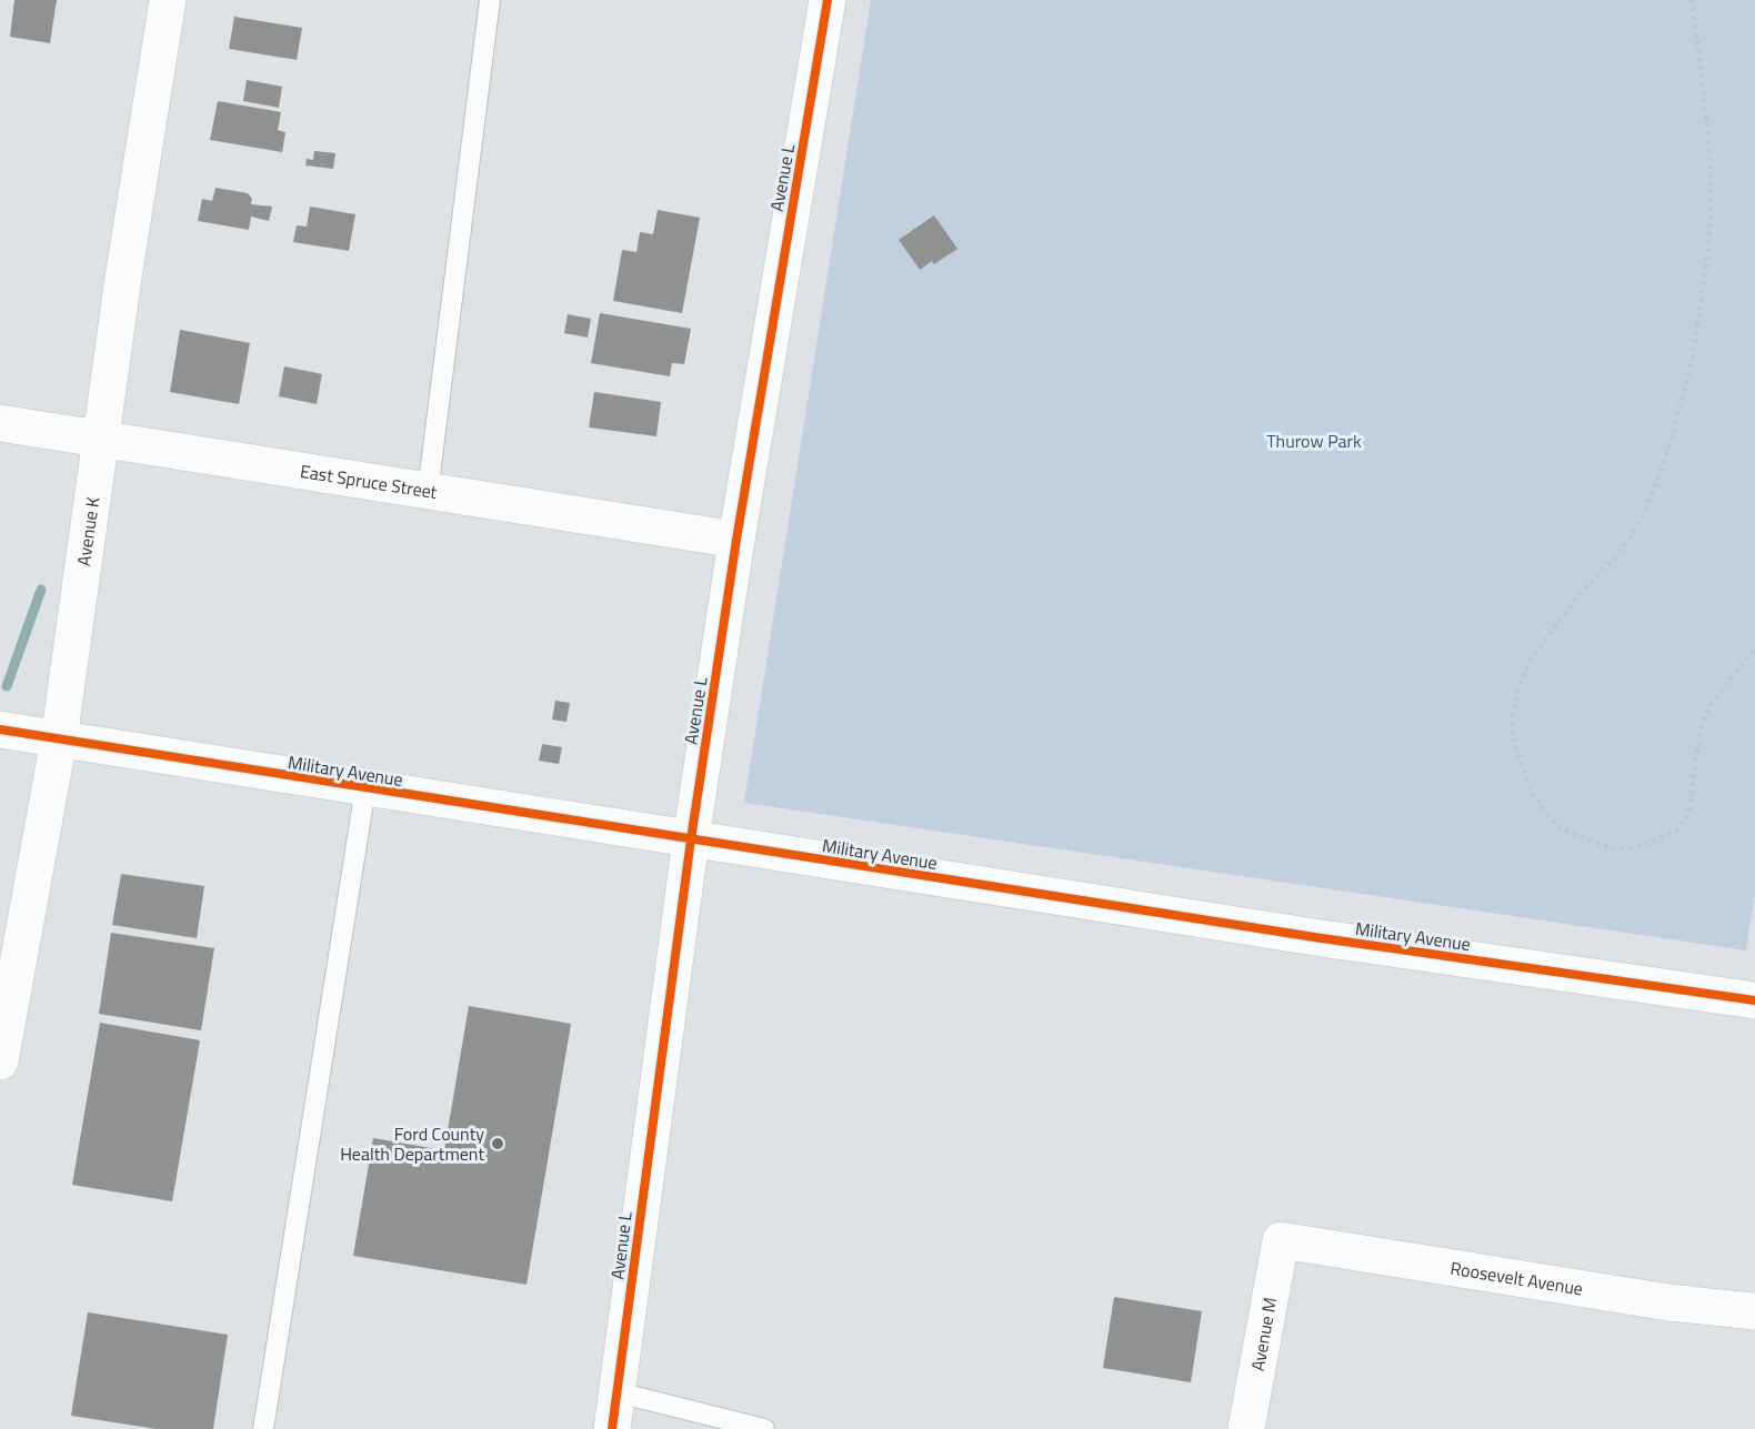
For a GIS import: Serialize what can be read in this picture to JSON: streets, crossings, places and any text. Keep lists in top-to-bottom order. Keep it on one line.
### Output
{"streets":{"street":["Avenue L","East Spruce Street","Avenue K","Military Avenue","Roosevelt Avenue","Avenue M"]},"crossings":[["Avenue L","East Spruce Street"],["Avenue L","Military Avenue"],["East Spruce Street","Avenue K"],["Avenue K","Military Avenue"],["Roosevelt Avenue","Avenue M"]],"parks":["Thurow Park"],"places":["Ford County Health Department"]}
